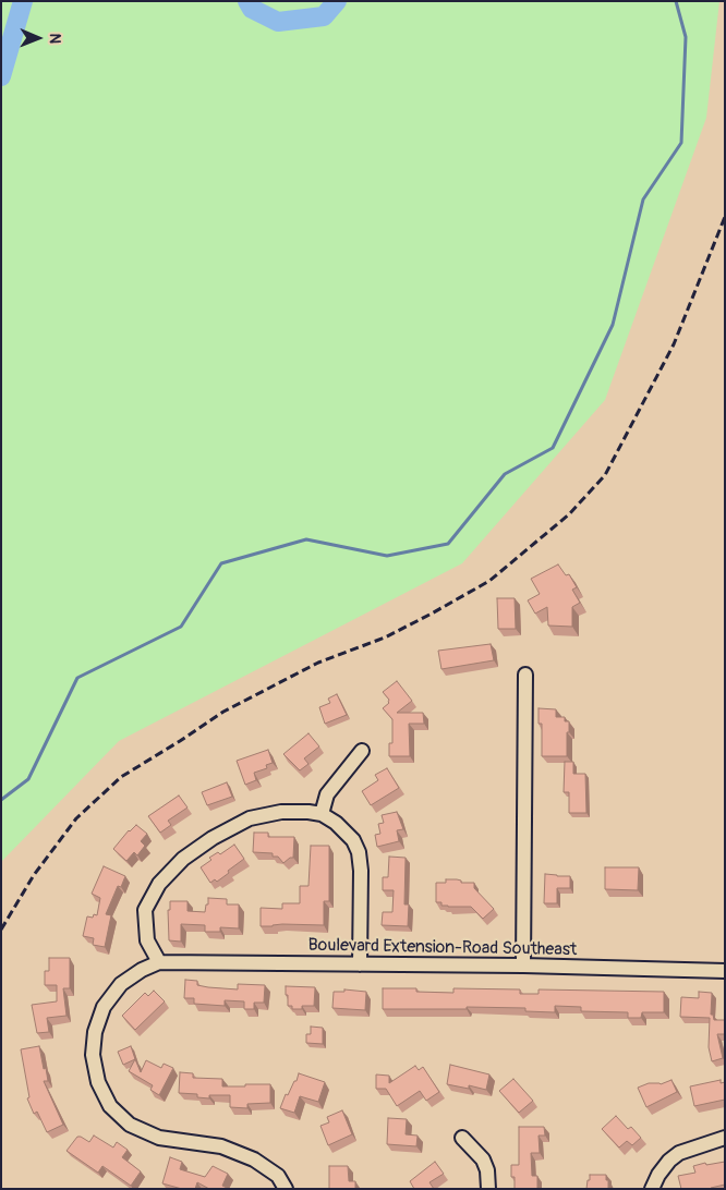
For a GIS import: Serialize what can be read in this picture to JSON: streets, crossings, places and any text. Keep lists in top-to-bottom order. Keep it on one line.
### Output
{"streets":{"street":["Boulevard Extension-Road Southeast"]},"north":"right"}
